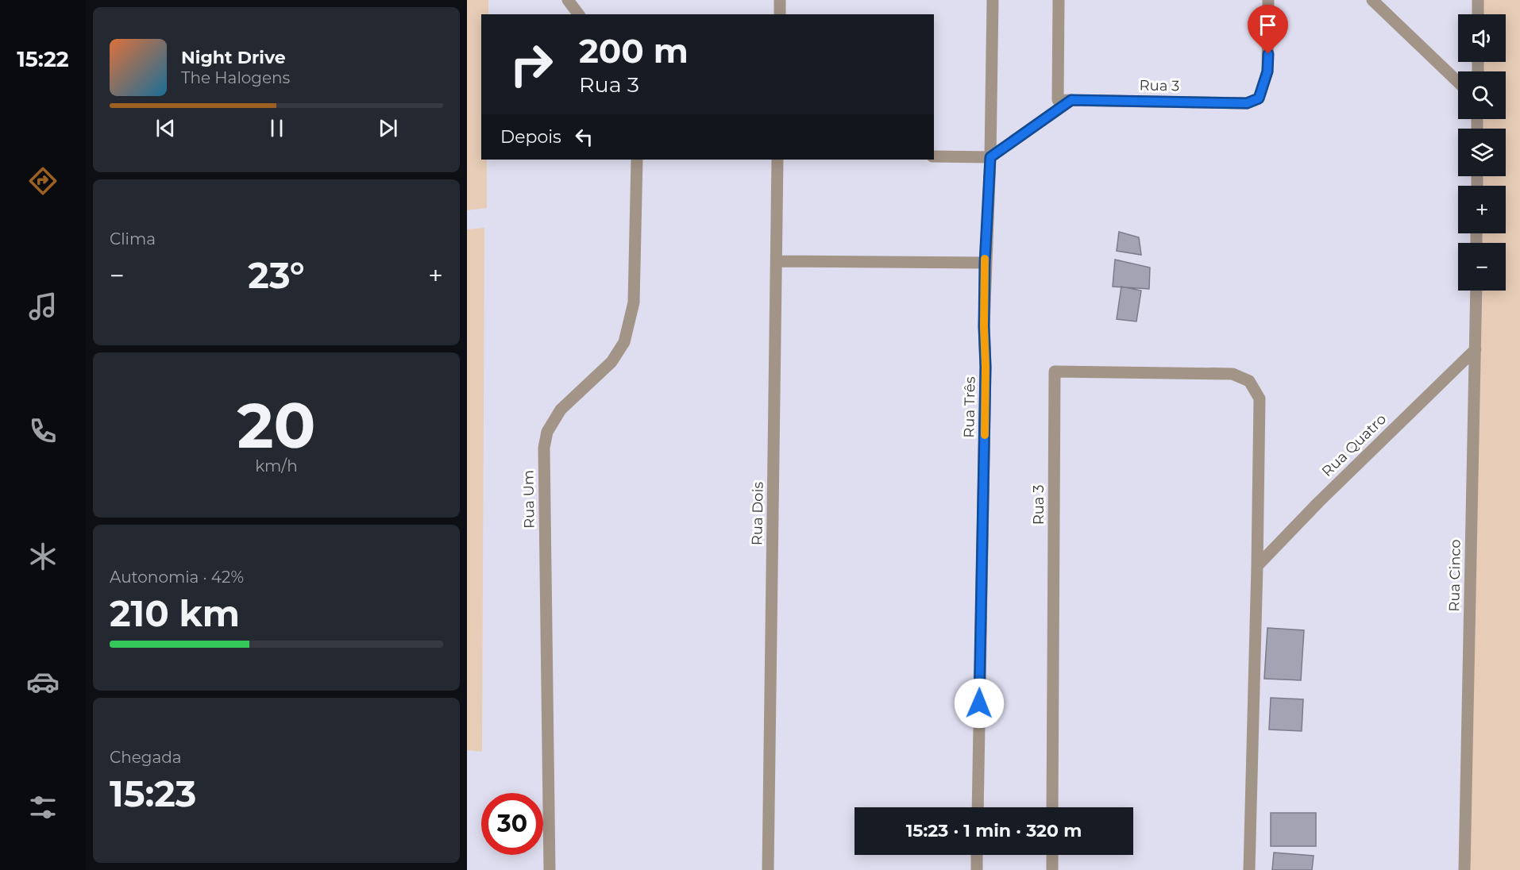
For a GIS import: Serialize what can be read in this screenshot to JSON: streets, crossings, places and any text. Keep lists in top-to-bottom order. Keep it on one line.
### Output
{"streets":{"street":["Rua 3","Rua Três","Rua Quatro","Rua Um","Rua Dois","Rua Cinco"]},"crossings":[["Rua 3","Rua Quatro"],["Rua Quatro","Rua Cinco"]],"page":{"tabs":"15:22","map_buttons":["+","−"],"turn":["200 m","Rua 3"],"song":["Night Drive","The Halogens"],"then":"Depois","tile":["Clima",["20","km/h"],["Autonomia · 42%","210 km"],["Chegada","15:23"]],"heat":["−","23°","+"],"limit":"30","trip":"15:23 · 1 min · 320 m"}}
